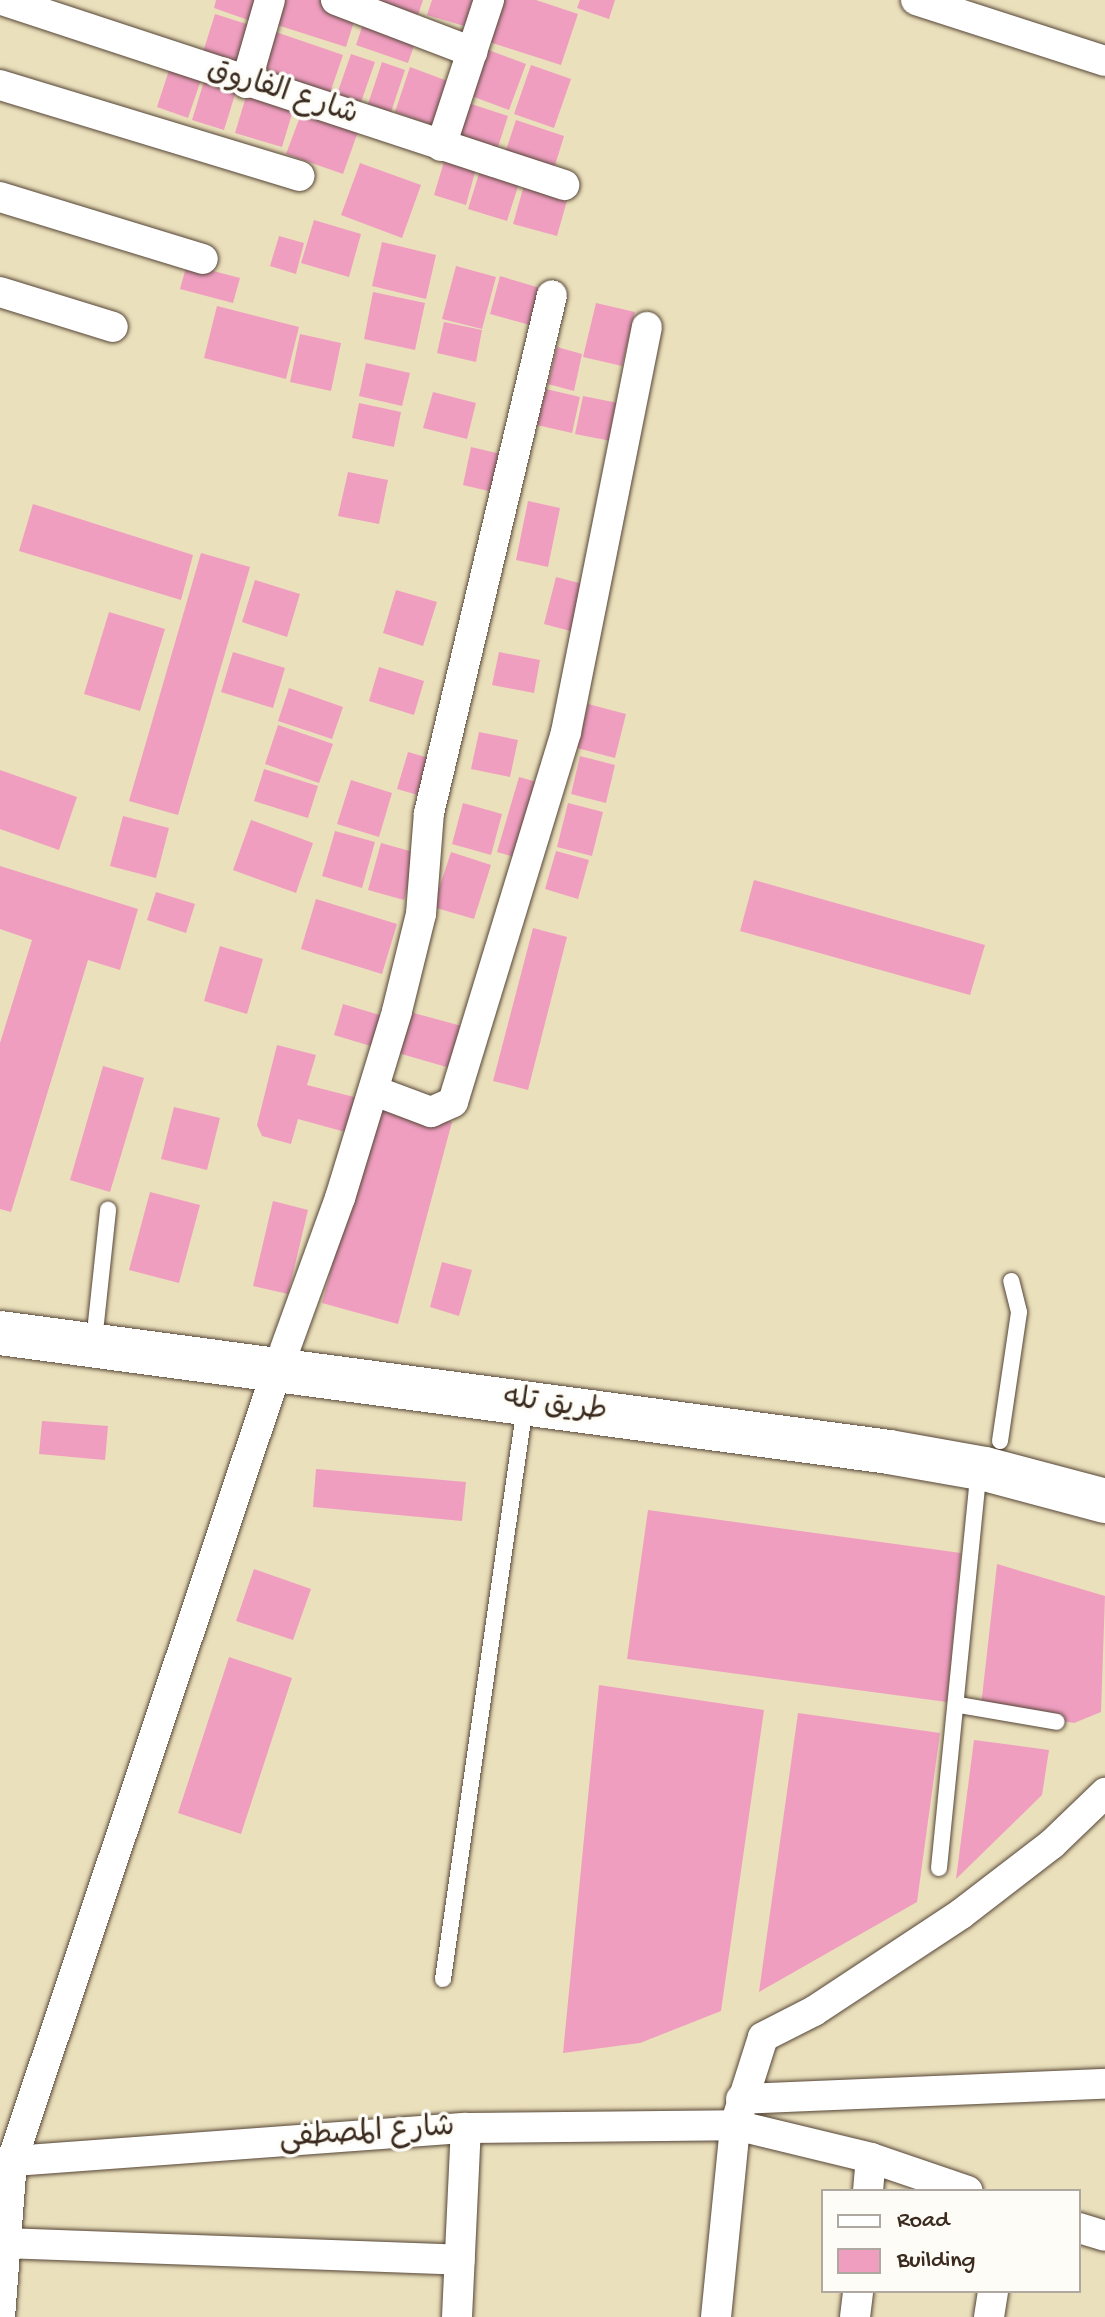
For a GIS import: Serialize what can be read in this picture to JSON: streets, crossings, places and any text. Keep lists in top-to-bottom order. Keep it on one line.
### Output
{"streets":{"main road":["طريق تله"],"street":["شارع الفاروق","شارع المصطفى"]},"legend":["Road","Building"]}
